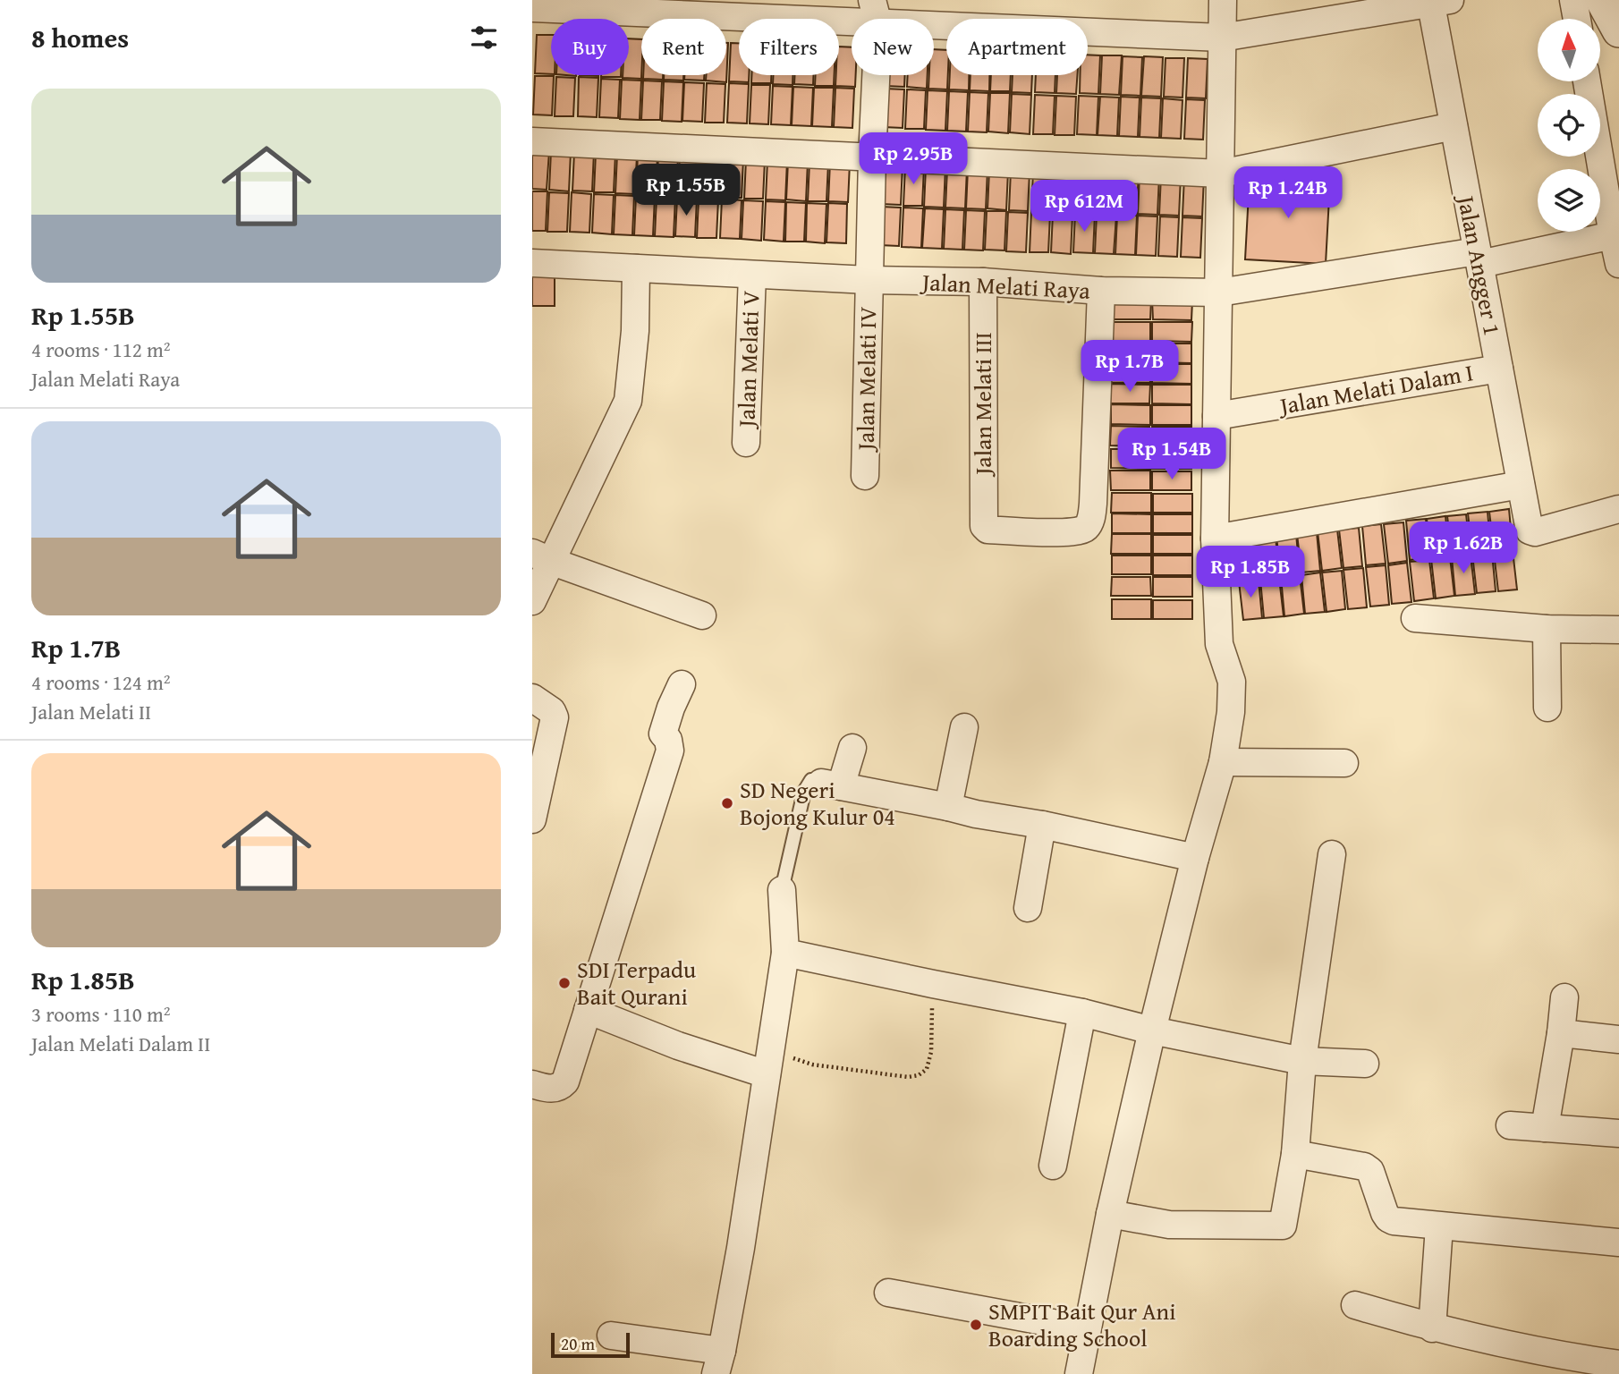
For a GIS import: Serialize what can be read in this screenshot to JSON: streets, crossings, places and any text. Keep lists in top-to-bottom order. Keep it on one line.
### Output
{"streets":{"street":["Jalan Angger 1","Jalan Melati Raya","Jalan Melati V","Jalan Melati IV","Jalan Melati Dalam I","Jalan Melati III"]},"crossings":[["Jalan Angger 1","Jalan Melati Raya"],["Jalan Angger 1","Jalan Melati Dalam I"],["Jalan Melati Raya","Jalan Melati V"],["Jalan Melati Raya","Jalan Melati IV"],["Jalan Melati Raya","Jalan Melati III"]],"places":["SD Negeri Bojong Kulur 04","SDI Terpadu Bait Qurani","SMPIT Bait Qur Ani Boarding School"],"scale_bar":"20 m","north":"top","page":{"heading":"8 homes","chip":["Buy","Rent","Filters","New","Apartment"],"list":[{"name":"Rp 1.55B","note":"4 rooms · 112 m² · Jalan Melati Raya"},{"name":"Rp 1.7B","note":"4 rooms · 124 m² · Jalan Melati II"},{"name":"Rp 1.85B","note":"3 rooms · 110 m² · Jalan Melati Dalam II"}],"price":["Rp 2.95B","Rp 1.55B","Rp 1.24B","Rp 612M","Rp 1.7B","Rp 1.54B","Rp 1.62B","Rp 1.85B"],"scale":"20 m"}}
